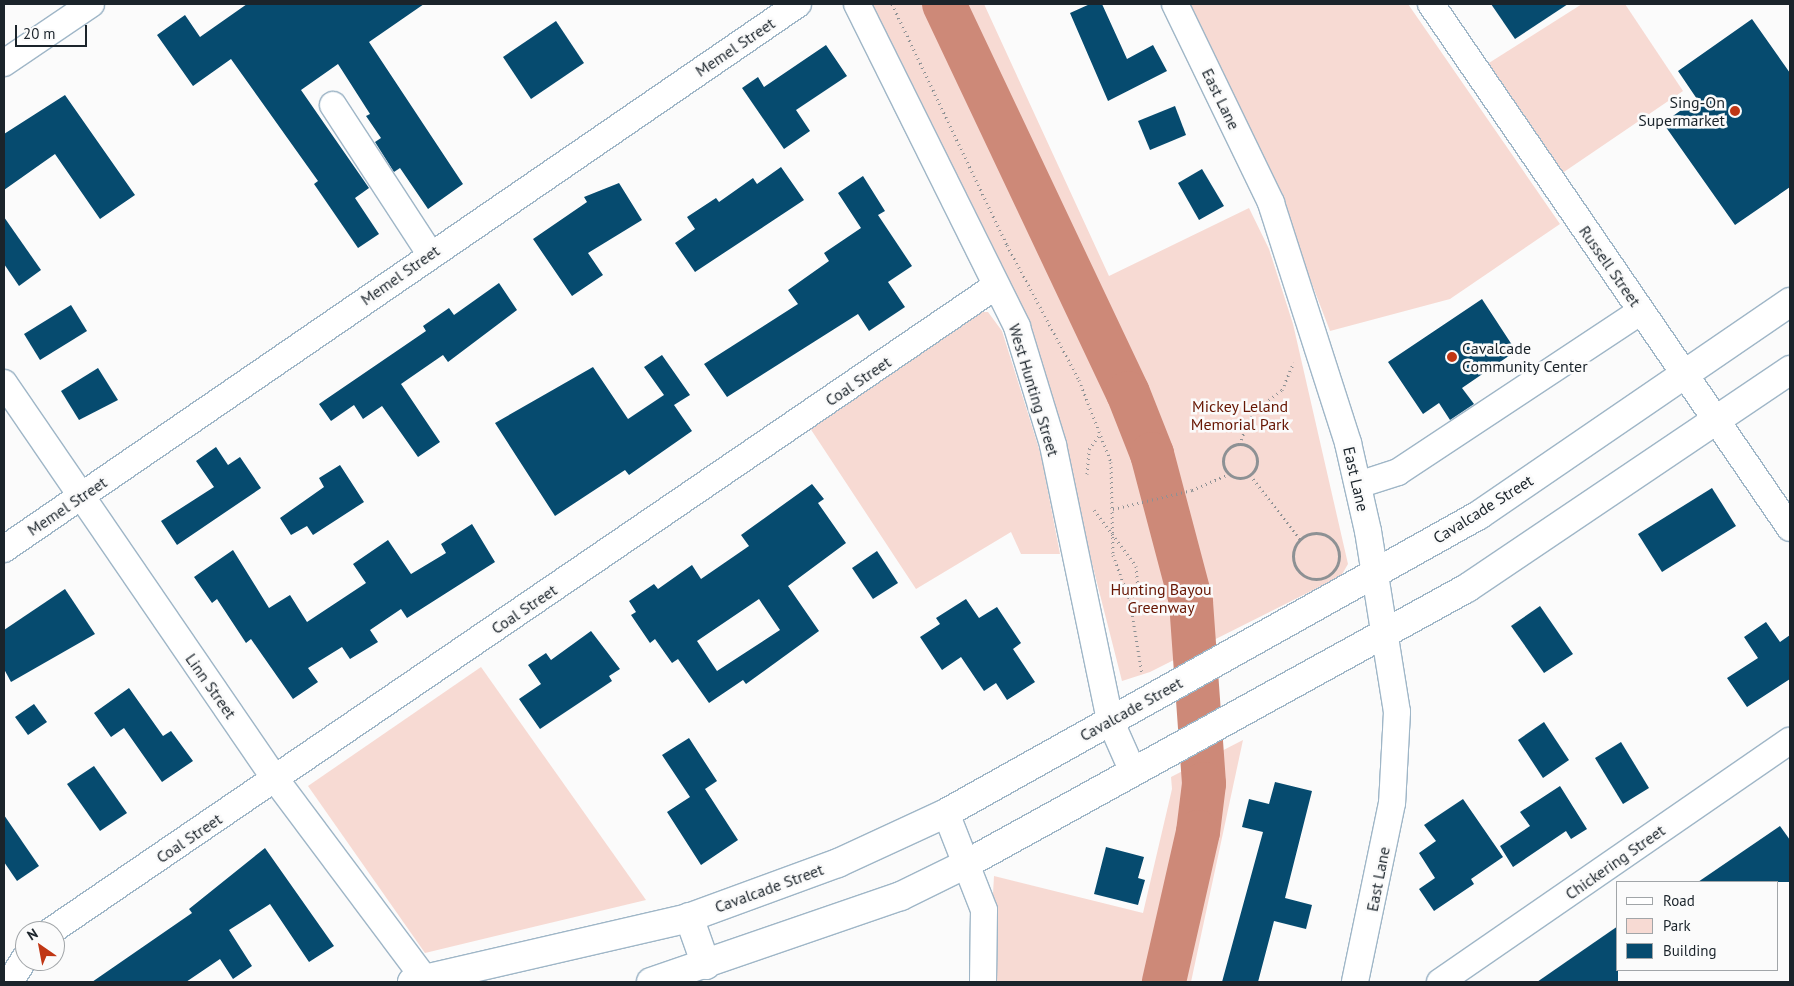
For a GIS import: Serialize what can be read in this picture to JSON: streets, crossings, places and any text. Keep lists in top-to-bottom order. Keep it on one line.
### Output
{"streets":{"main road":["Cavalcade Street"],"street":["Memel Street","East Lane","Russell Street","Coal Street","West Hunting Street","Linn Street","Chickering Street"]},"crossings":[["Memel Street","Linn Street"],["East Lane","Cavalcade Street"],["Russell Street","Cavalcade Street"],["Coal Street","West Hunting Street"],["Coal Street","Linn Street"],["West Hunting Street","Cavalcade Street"],["Cavalcade Street","Linn Street"]],"parks":["Mickey Leland Memorial Park","Hunting Bayou Greenway"],"places":["Sing-On Supermarket","Cavalcade Community Center"],"legend":["Road","Park","Building"],"scale_bar":"20 m","north":"top left"}
